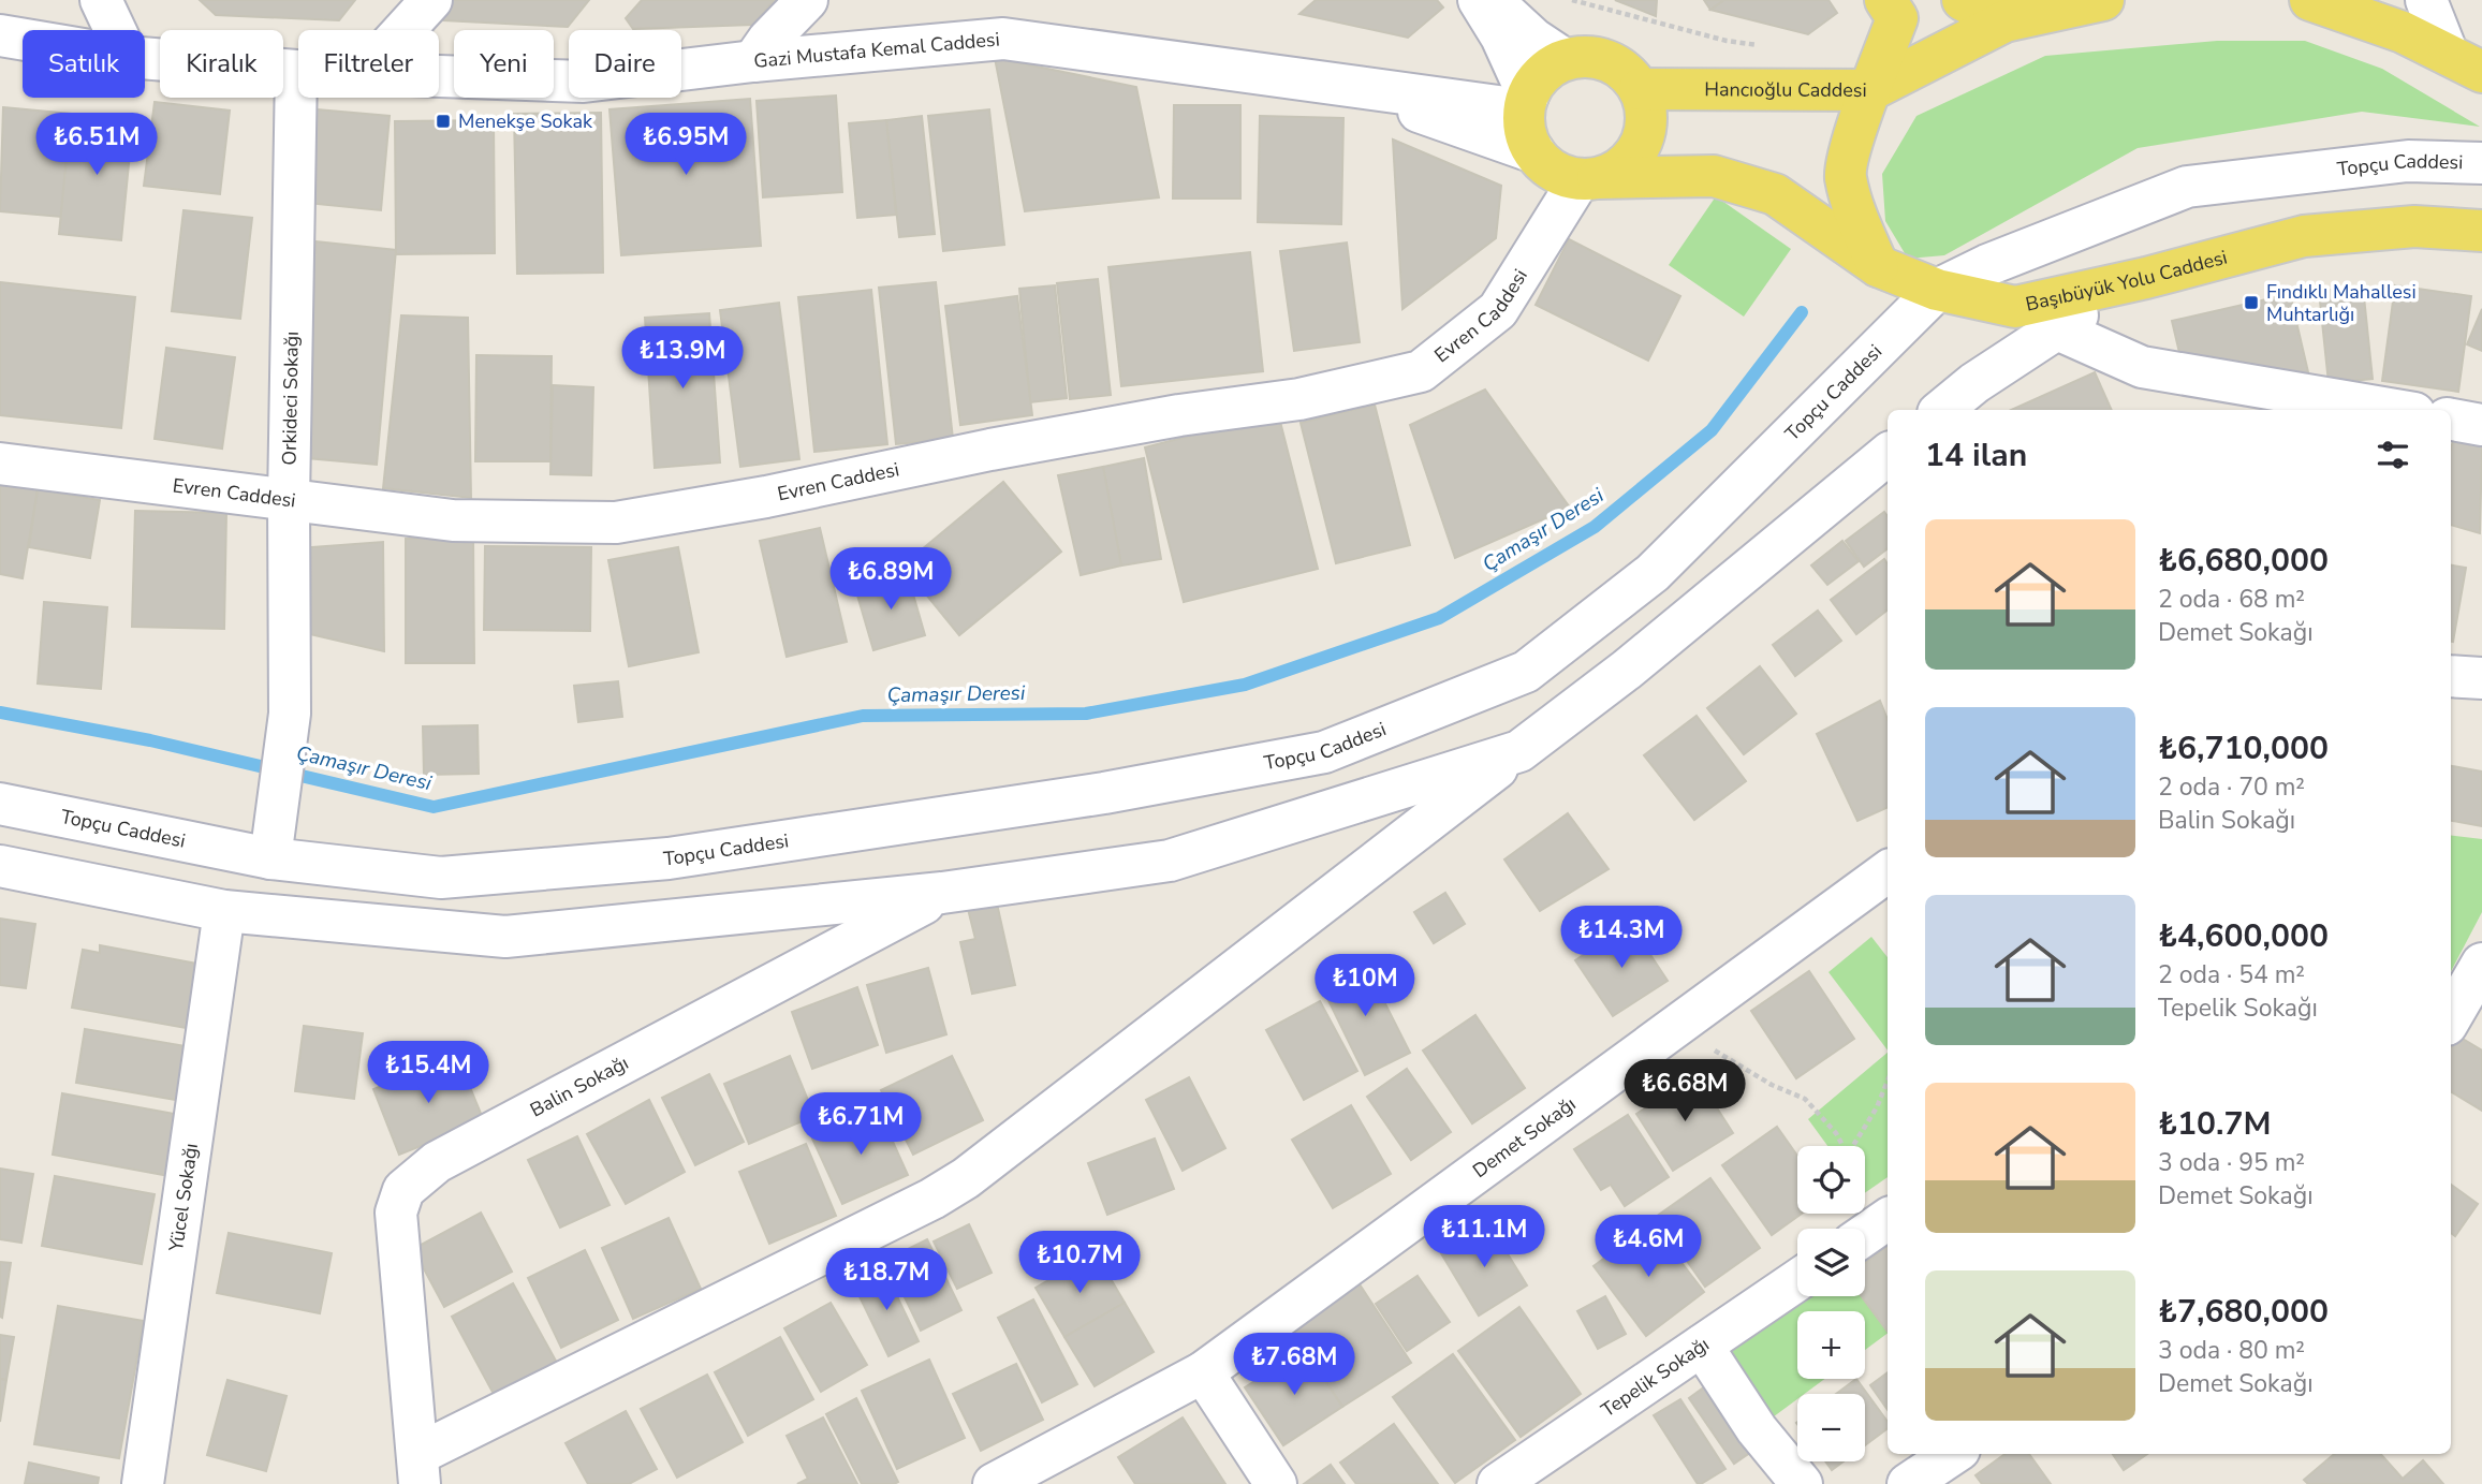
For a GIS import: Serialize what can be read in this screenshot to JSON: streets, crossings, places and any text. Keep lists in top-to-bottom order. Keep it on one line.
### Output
{"streets":{"main road":["Hancıoğlu Caddesi","Başıbüyük Yolu Caddesi"],"street":["Gazi Mustafa Kemal Caddesi","Topçu Caddesi","Evren Caddesi","Orkideci Sokağı","Balin Sokağı","Demet Sokağı","Yücel Sokağı","Tepelik Sokağı"]},"crossings":[["Gazi Mustafa Kemal Caddesi","Hancıoğlu Caddesi"],["Gazi Mustafa Kemal Caddesi","Evren Caddesi"],["Gazi Mustafa Kemal Caddesi","Orkideci Sokağı"],["Hancıoğlu Caddesi","Evren Caddesi"],["Topçu Caddesi","Başıbüyük Yolu Caddesi"],["Topçu Caddesi","Orkideci Sokağı"],["Evren Caddesi","Orkideci Sokağı"]],"water":["Çamaşır Deresi"],"places":{"transit":["Menekşe Sokak","Fındıklı Mahallesi Muhtarlığı"]},"page":{"chip":["Satılık","Kiralık","Filtreler","Yeni","Daire"],"price":["₺6.51M","₺6.95M","₺13.9M","₺6.89M","₺14.3M","₺10M","₺15.4M","₺6.68M","₺6.71M","₺11.1M","₺4.6M","₺10.7M","₺18.7M","₺7.68M"],"heading":"14 ilan","list":[{"name":"₺6,680,000","note":"2 oda · 68 m² · Demet Sokağı"},{"name":"₺6,710,000","note":"2 oda · 70 m² · Balin Sokağı"},{"name":"₺4,600,000","note":"2 oda · 54 m² · Tepelik Sokağı"},{"name":"₺10.7M","note":"3 oda · 95 m² · Demet Sokağı"},{"name":"₺7,680,000","note":"3 oda · 80 m² · Demet Sokağı"}],"map_buttons":["+","−"]}}
